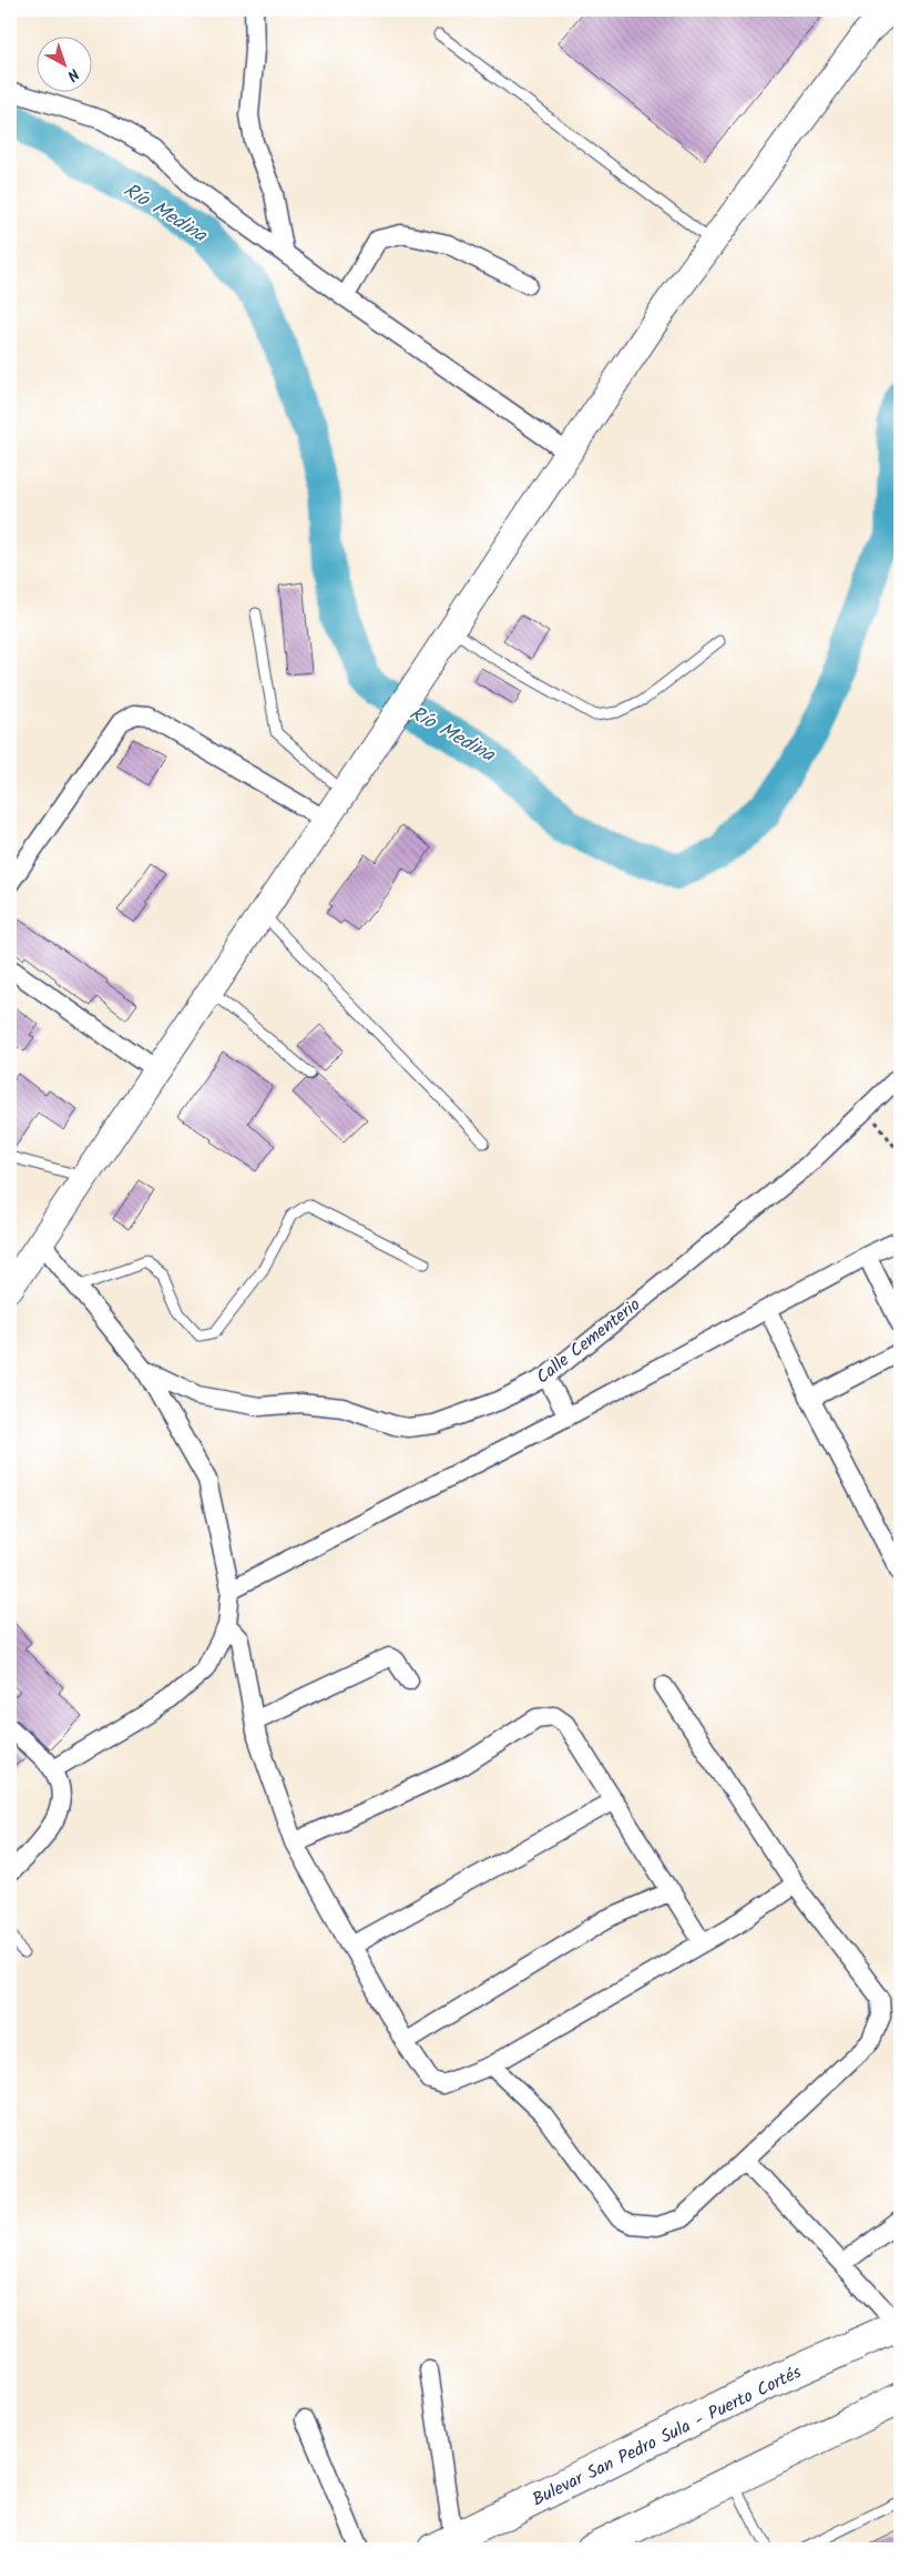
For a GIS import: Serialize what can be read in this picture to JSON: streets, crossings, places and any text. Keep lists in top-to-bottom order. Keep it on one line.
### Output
{"streets":{"highway":["Bulevar San Pedro Sula - Puerto Cortés"],"street":["Calle Cementerio"]},"water":["Río Medina"],"north":"bottom right"}
